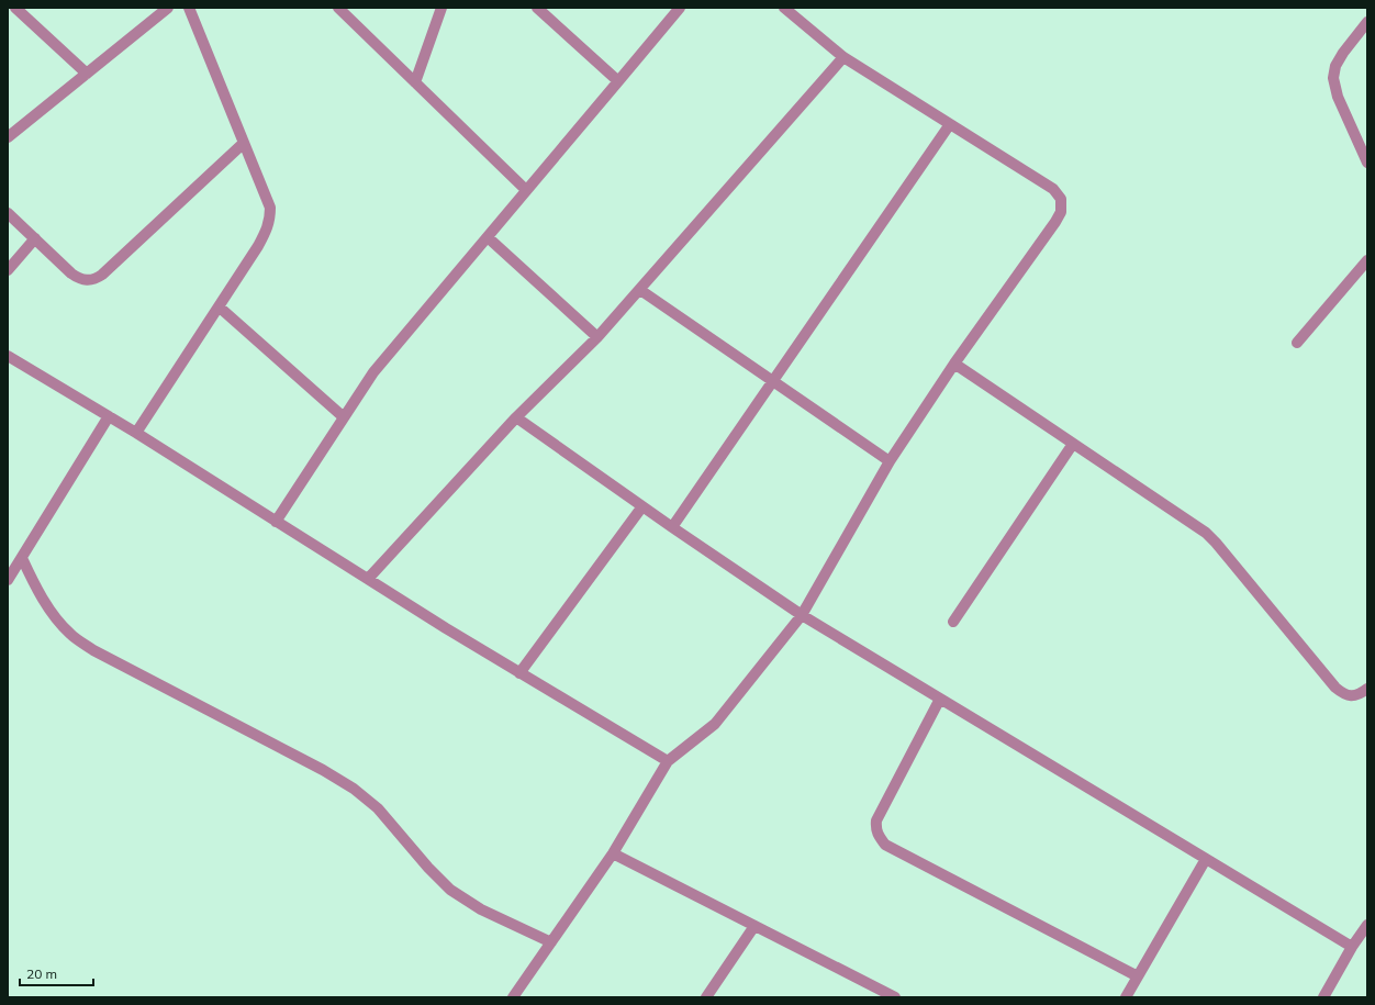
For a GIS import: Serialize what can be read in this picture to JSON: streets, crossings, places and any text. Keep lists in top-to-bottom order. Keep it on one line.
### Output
{"scale_bar":"20 m"}
